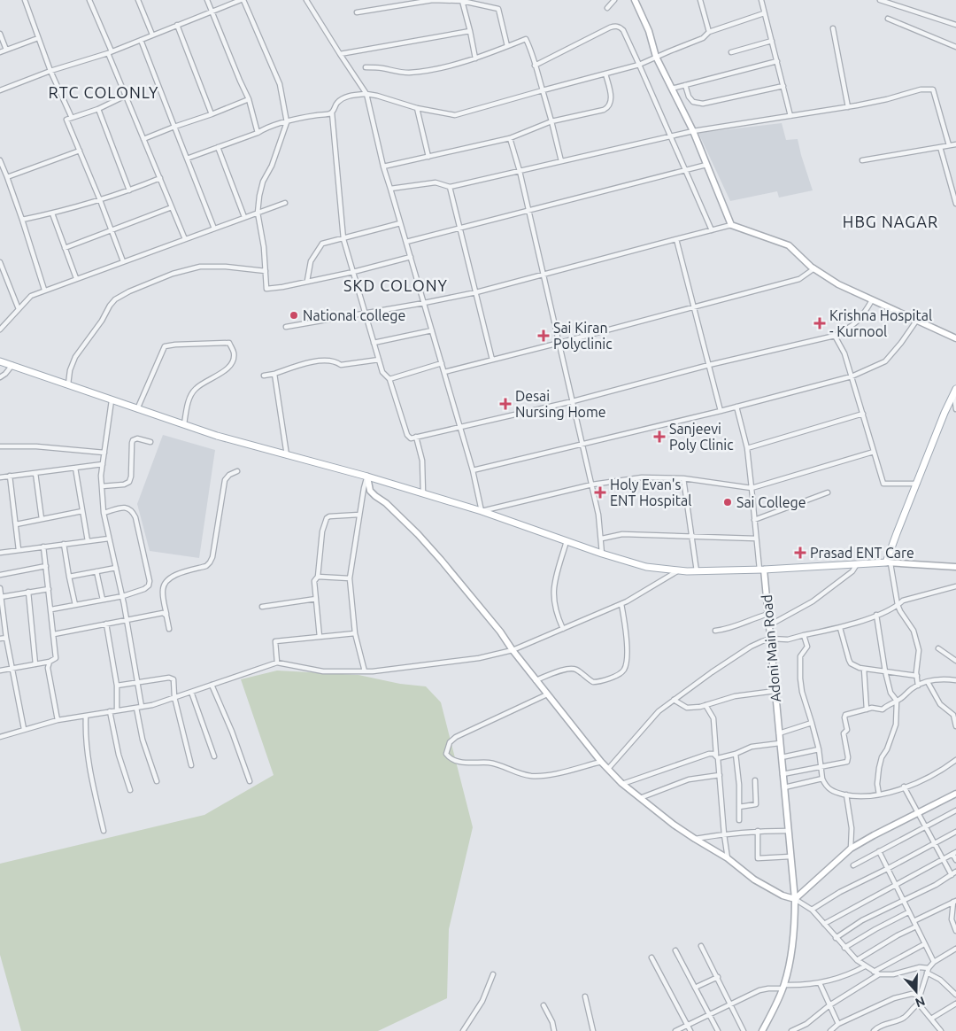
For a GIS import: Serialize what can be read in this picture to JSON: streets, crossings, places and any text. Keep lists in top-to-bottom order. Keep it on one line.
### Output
{"streets":{"street":["Adoni Main Road"]},"districts":["RTC COLONLY","HBG NAGAR","SKD COLONY"],"places":{"other":["National college","Sai College"],"health":["Krishna Hospital - Kurnool","Sai Kiran Polyclinic","Desai Nursing Home","Sanjeevi Poly Clinic","Holy Evan's ENT Hospital","Prasad ENT Care"]},"north":"bottom"}
